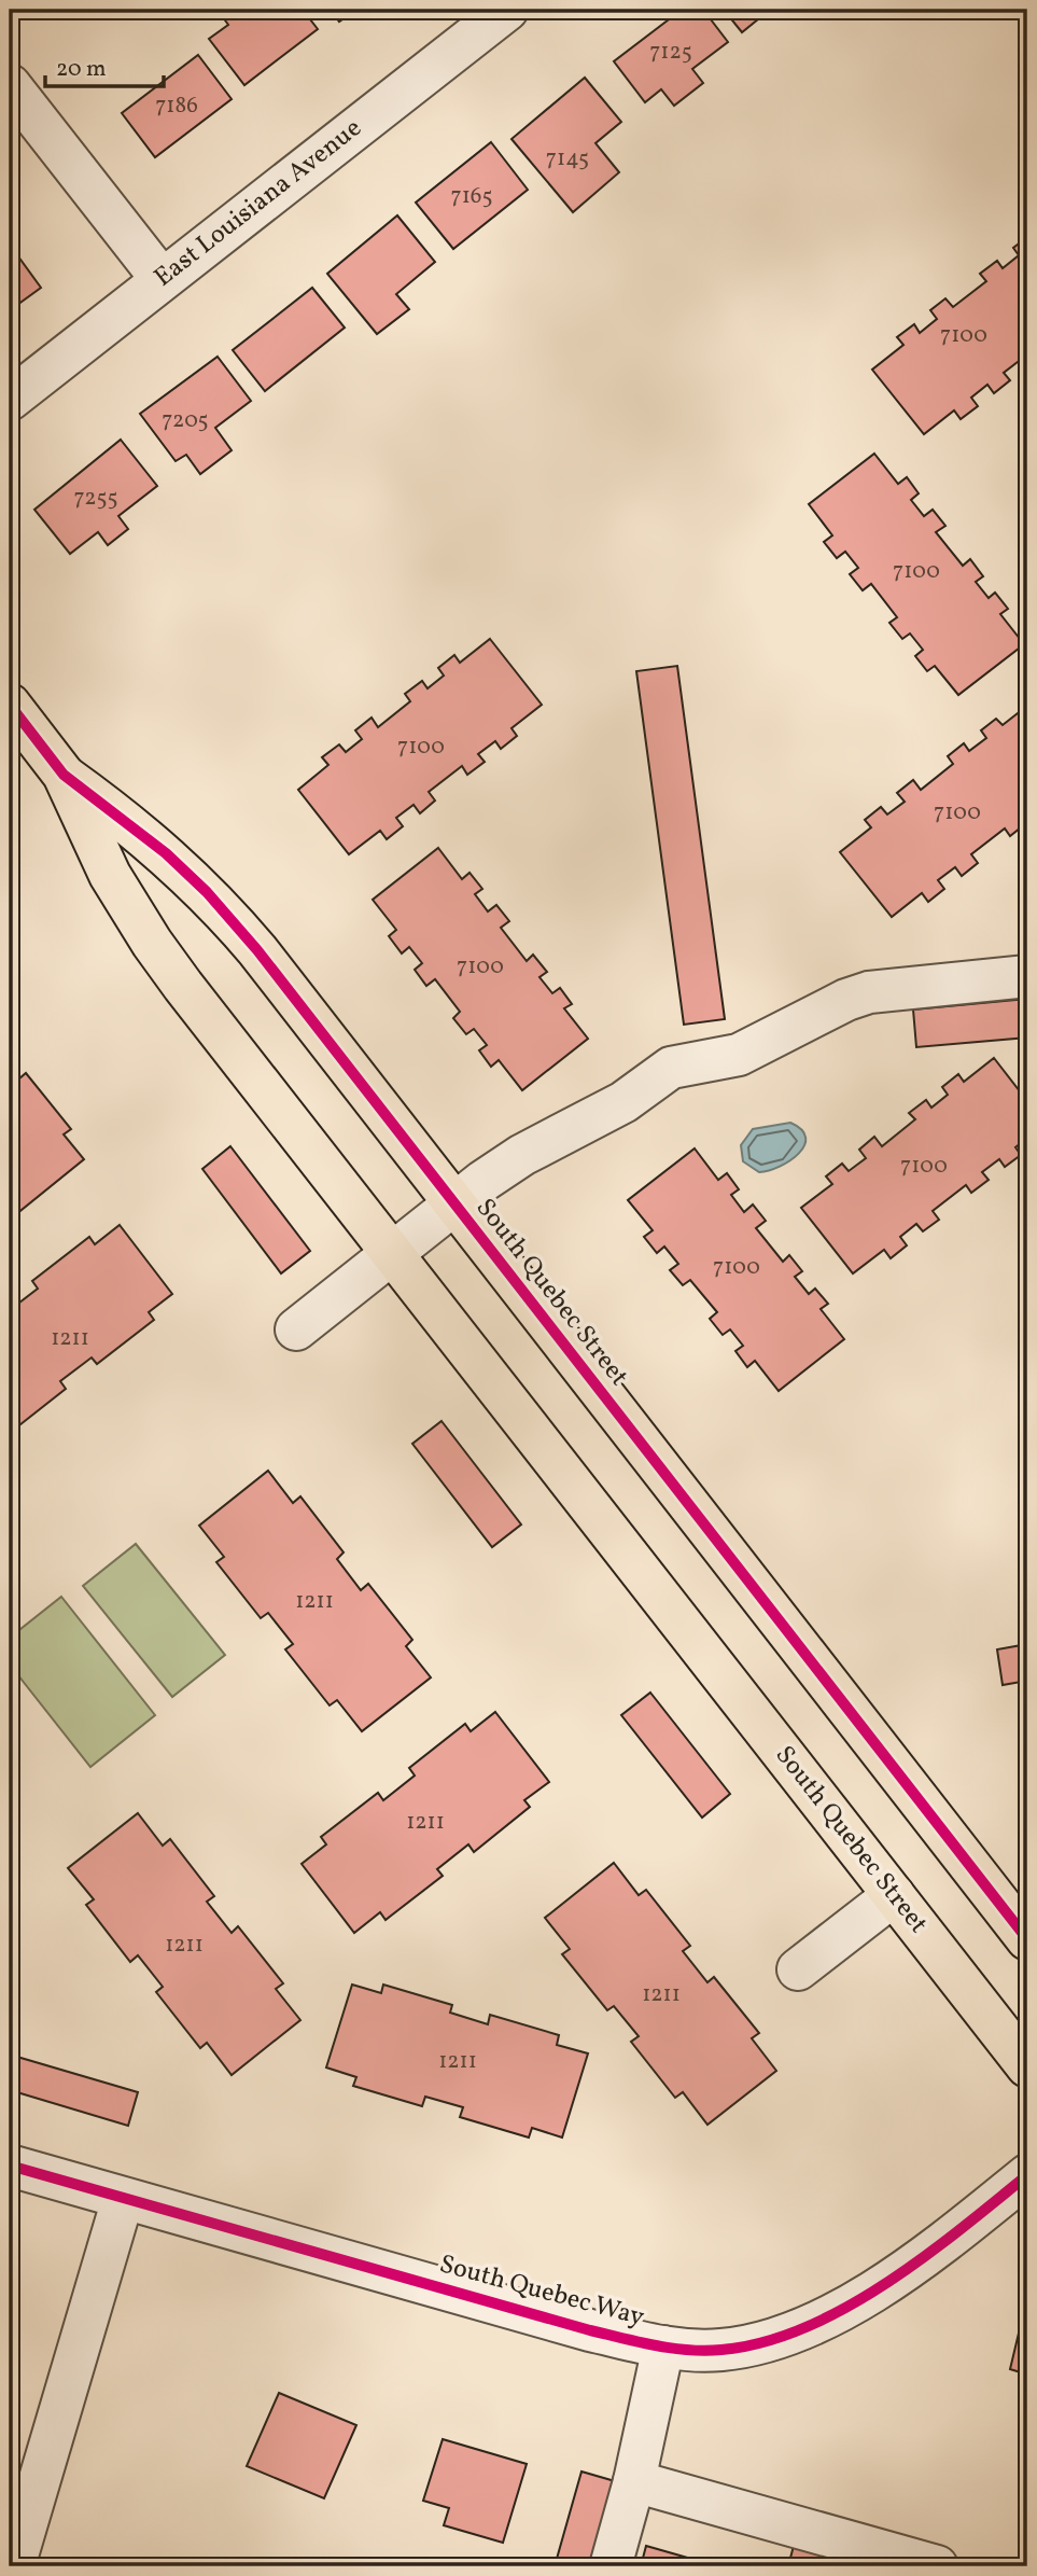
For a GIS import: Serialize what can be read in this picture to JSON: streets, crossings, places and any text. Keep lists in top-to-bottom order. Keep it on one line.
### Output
{"streets":{"main road":["South Quebec Street"],"street":["East Louisiana Avenue","South Quebec Way"]},"house_numbers":["7125","7186","7145","7165","7100","7205","7255","7100","7100","7100","7100","7100","7100","1211","1211","1211","1211","1211","1211"],"scale_bar":"20 m"}
